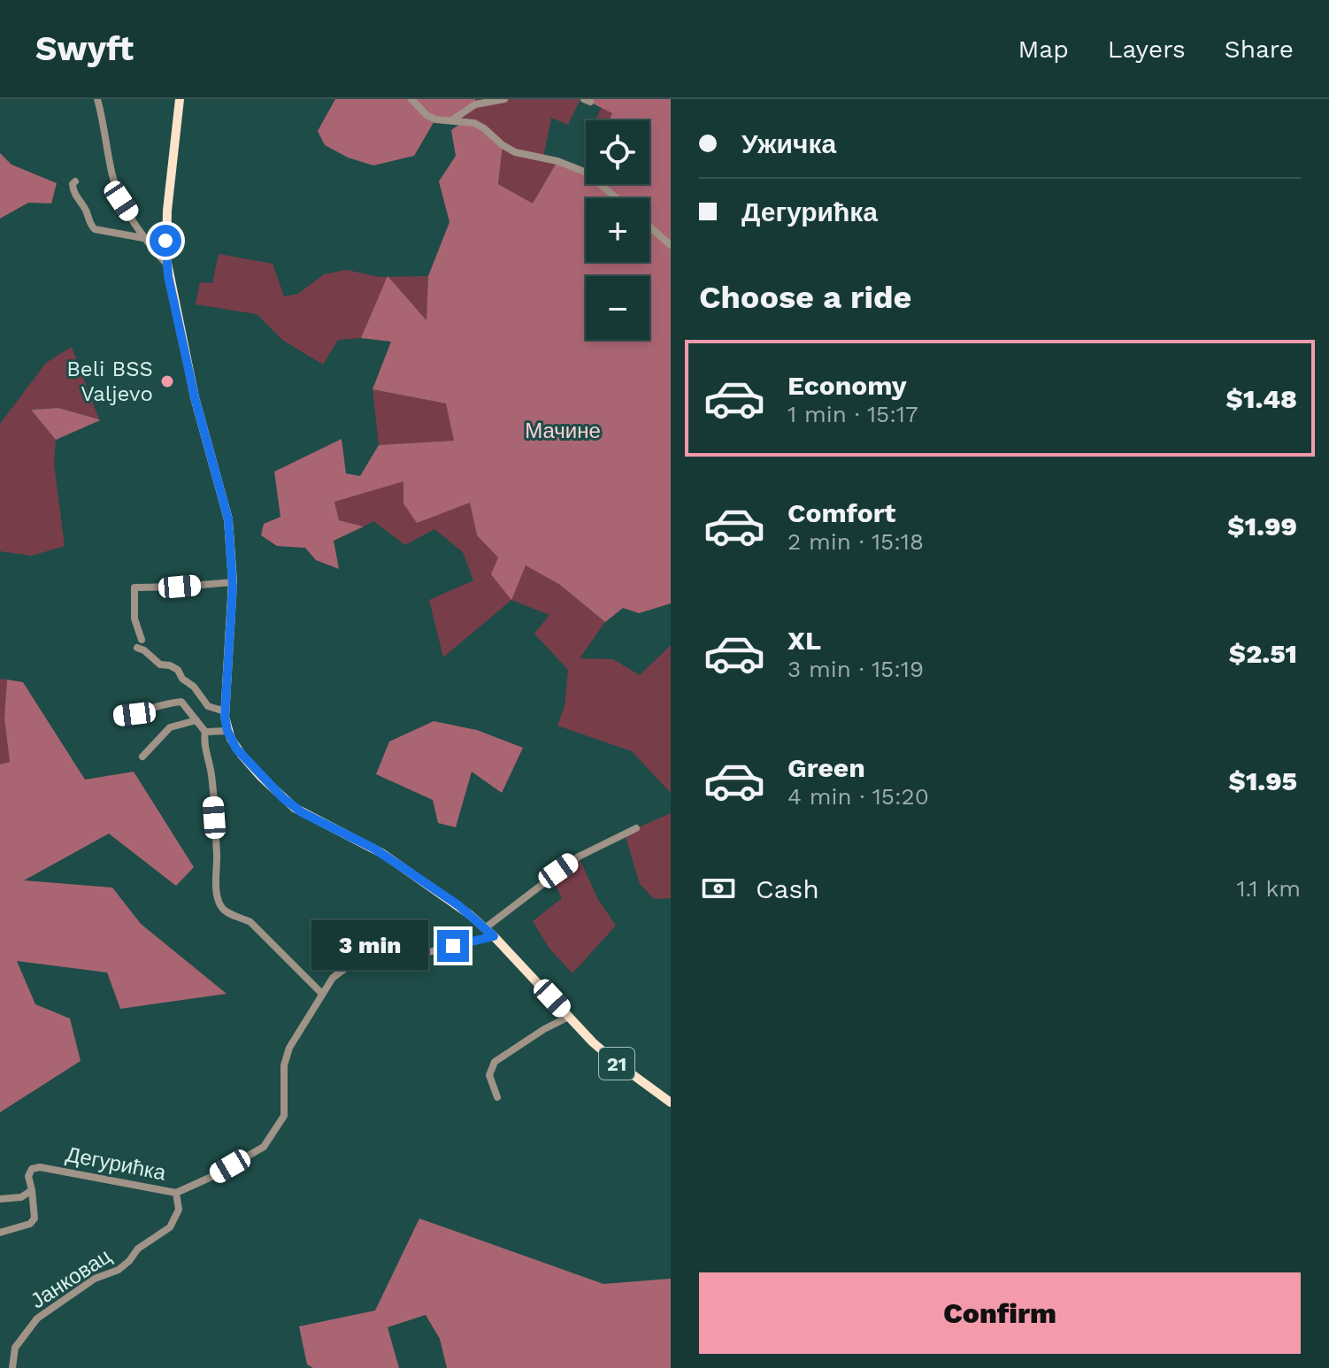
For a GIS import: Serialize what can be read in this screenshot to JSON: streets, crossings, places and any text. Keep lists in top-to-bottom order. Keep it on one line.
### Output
{"streets":{"main road":["21"],"street":["Дегурићка","Јанковац"]},"crossings":[["21","Дегурићка"],["Дегурићка","Јанковац"]],"parks":["Мачине"],"places":["Beli BSS Valjevo"],"page":{"header":"Swyft","nav":["Map","Layers","Share"],"banner":["Ужичка","Дегурићка"],"map_buttons":["+","−"],"heading":"Choose a ride","list":[{"name":"Economy","note":"1 min · 15:17","value":"$1.48"},{"name":"Comfort","note":"2 min · 15:18","value":"$1.99"},{"name":"XL","note":"3 min · 15:19","value":"$2.51"},{"name":"Green","note":"4 min · 15:20","value":"$1.95"}],"pay":["Cash","1.1 km"],"bubble":"3 min","buttons":"Confirm"}}
